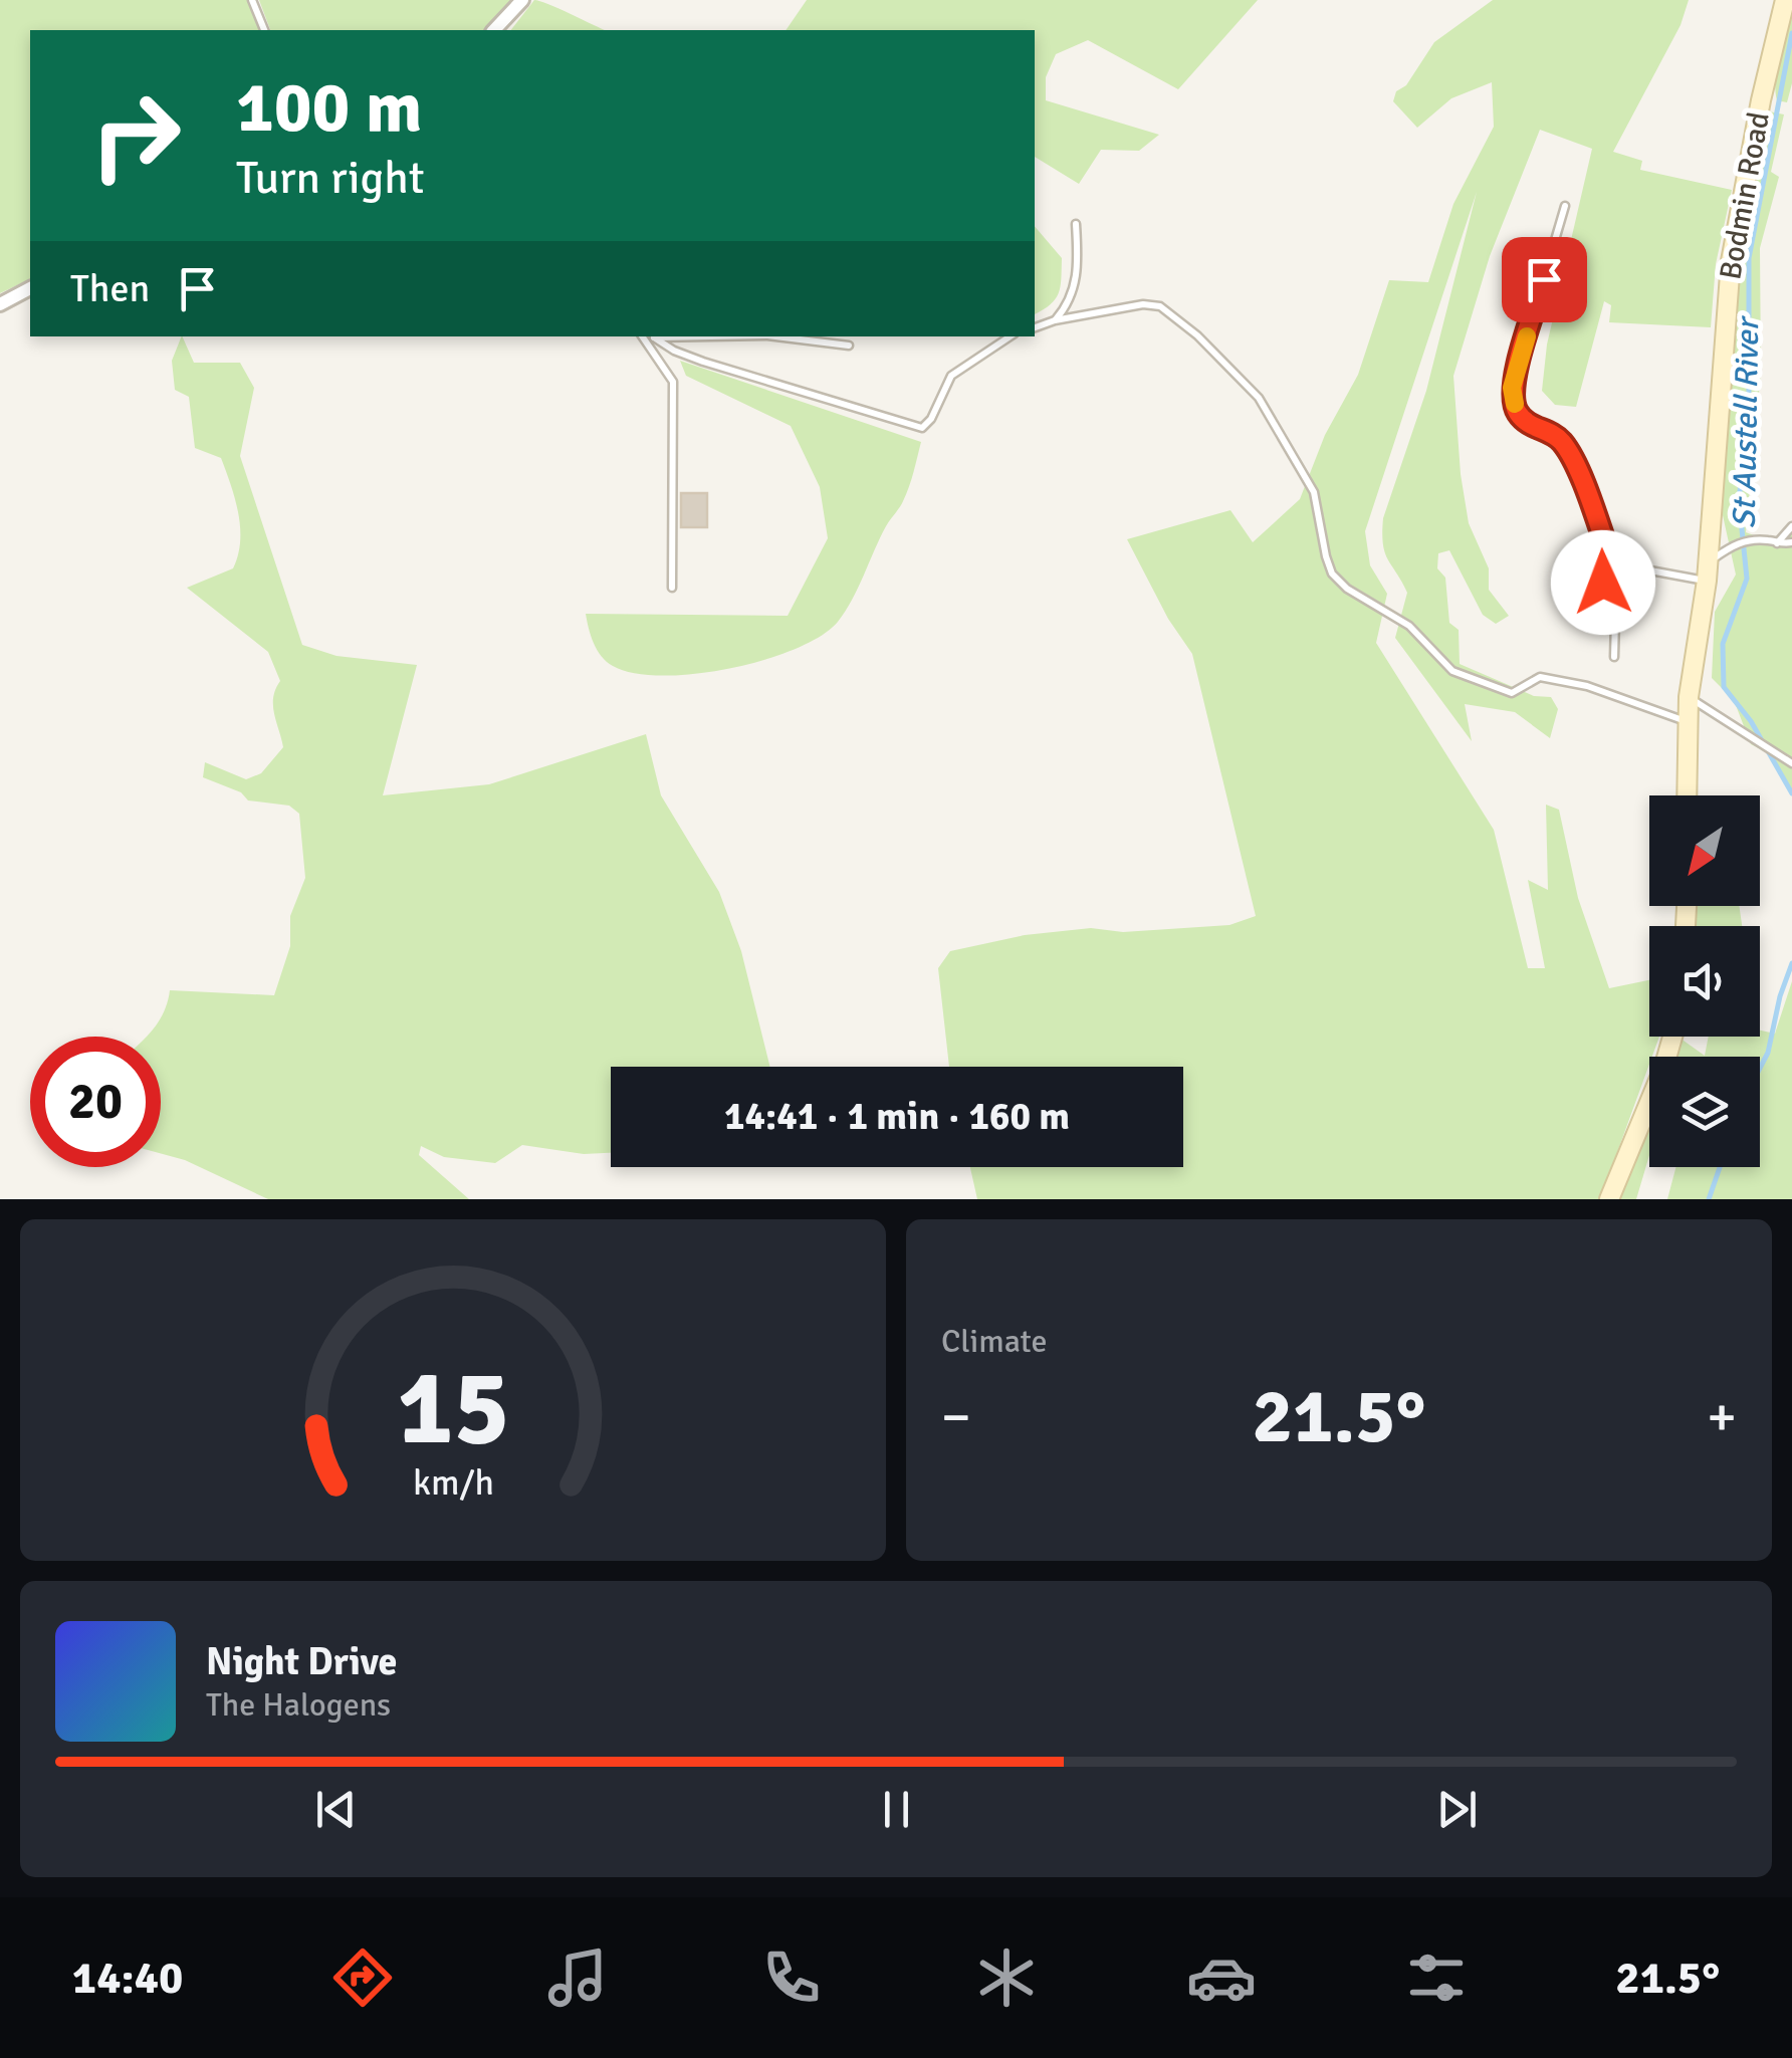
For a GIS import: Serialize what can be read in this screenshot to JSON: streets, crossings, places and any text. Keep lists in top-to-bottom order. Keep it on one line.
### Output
{"streets":{"main road":["Bodmin Road"]},"water":["St Austell River"],"north":"bottom left","page":{"turn":["100 m","Turn right"],"then":"Then","limit":"20","trip":"14:41 · 1 min · 160 m","tile":"Climate","heat":["−","21.5°","+"],"song":["Night Drive","The Halogens"],"tabs":["14:40","21.5°"],"gauge":["15","km/h"]}}
